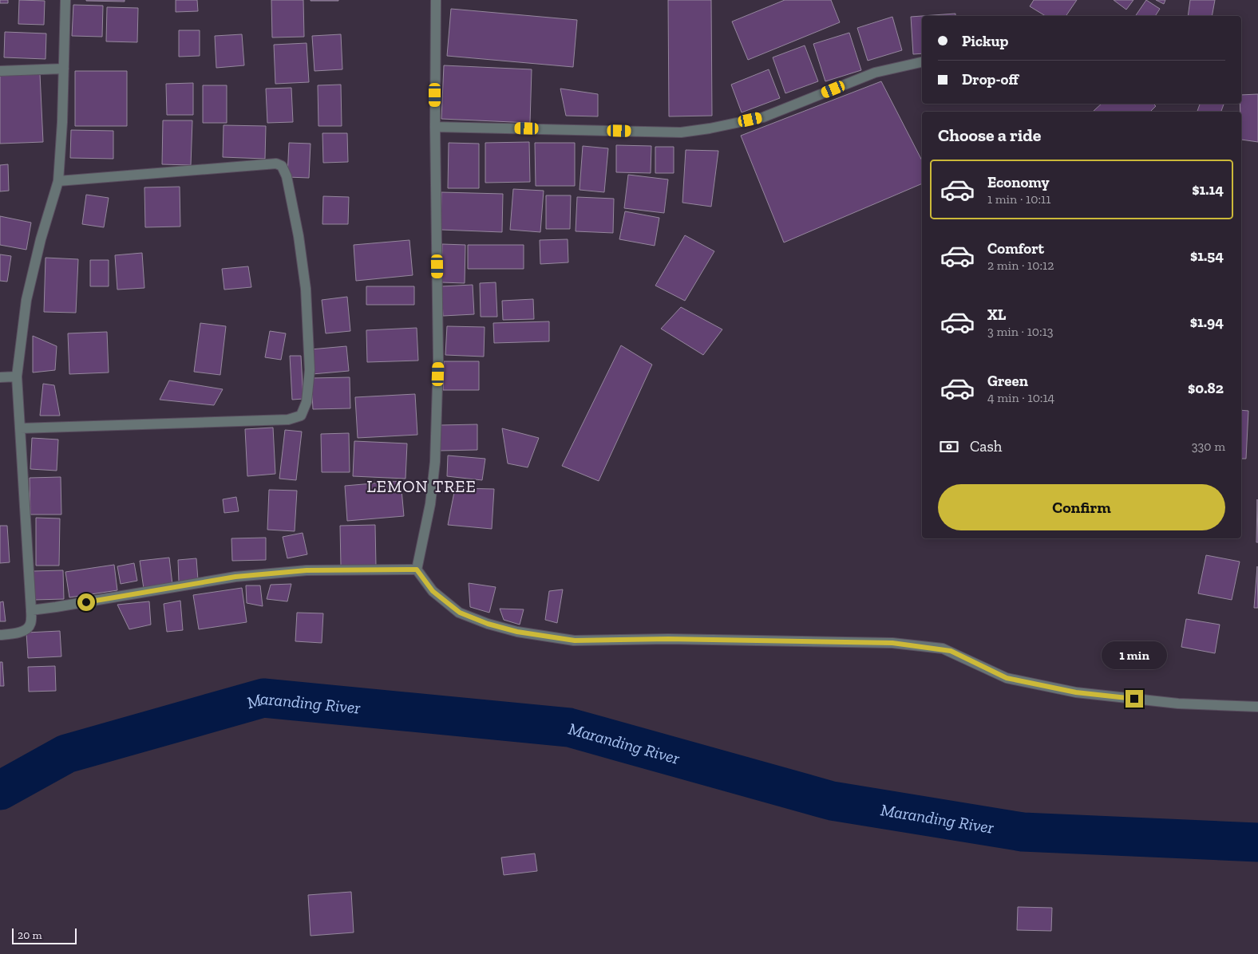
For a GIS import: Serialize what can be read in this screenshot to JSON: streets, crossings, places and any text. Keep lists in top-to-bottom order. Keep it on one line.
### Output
{"districts":["LEMON TREE"],"water":["Maranding River"],"scale_bar":"20 m","page":{"banner":["Pickup","Drop-off"],"heading":"Choose a ride","list":[{"name":"Economy","note":"1 min · 10:11","value":"$1.14"},{"name":"Comfort","note":"2 min · 10:12","value":"$1.54"},{"name":"XL","note":"3 min · 10:13","value":"$1.94"},{"name":"Green","note":"4 min · 10:14","value":"$0.82"}],"pay":["Cash","330 m"],"buttons":"Confirm","bubble":"1 min","scale":"20 m"}}
